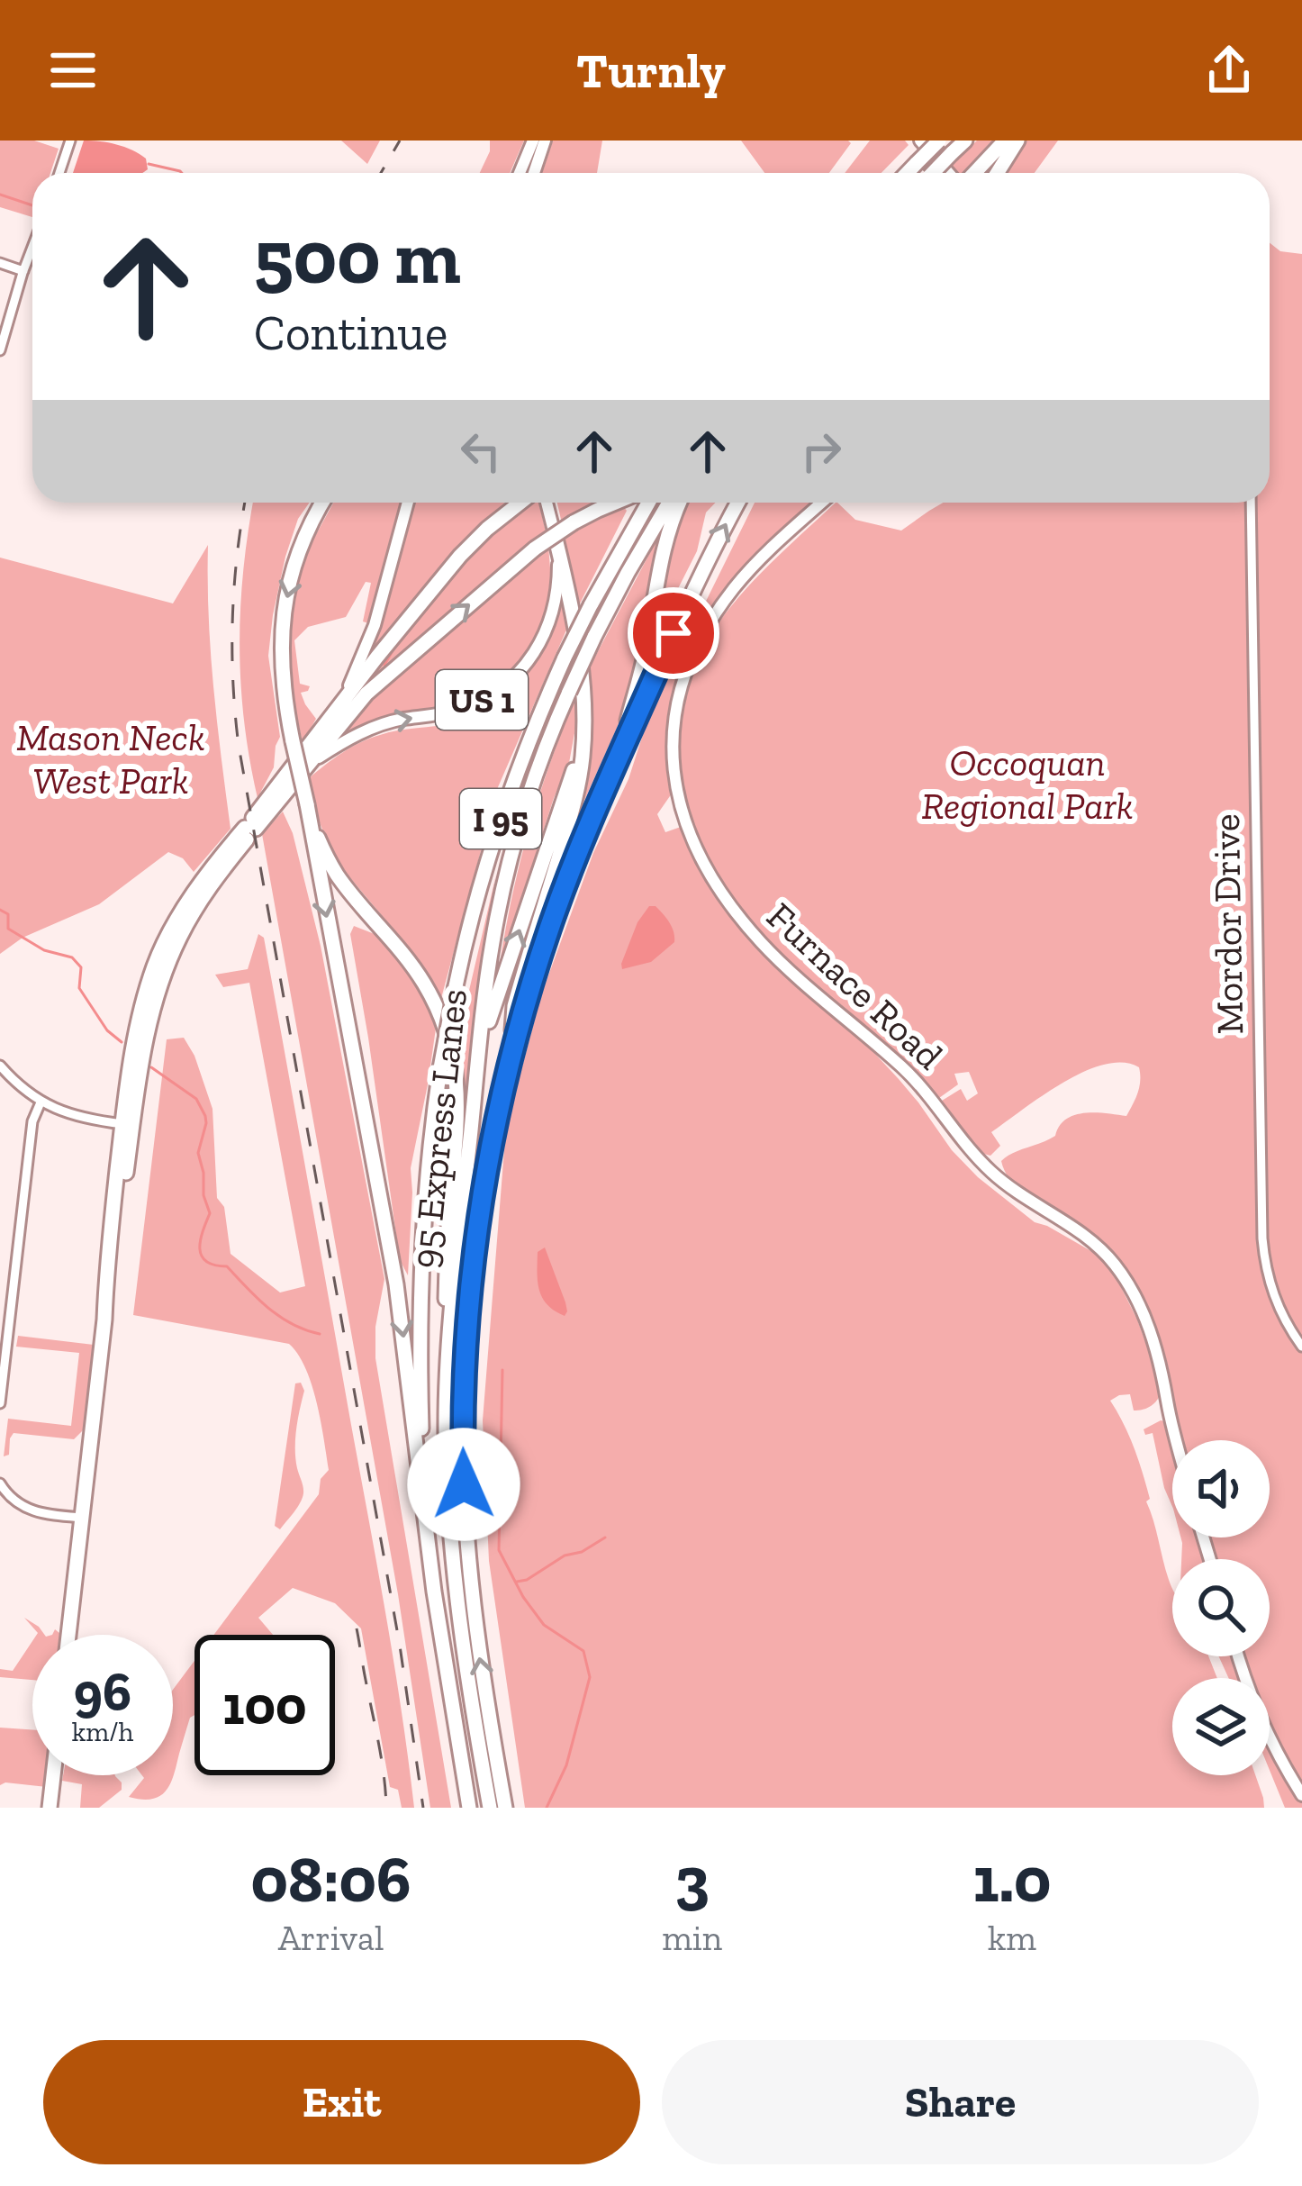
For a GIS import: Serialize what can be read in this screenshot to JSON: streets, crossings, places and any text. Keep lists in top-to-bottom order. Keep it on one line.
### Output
{"streets":{"highway":["US 1","I 95","95 Express Lanes"],"main road":["Furnace Road"],"street":["Mordor Drive"]},"parks":["Mason Neck West Park","Occoquan Regional Park"],"page":{"header":"Turnly","turn":["500 m","Continue"],"speed":"96 km/h","limit":"100","eta":["08:06","Arrival","3","min","1.0","km"],"buttons":["Exit","Share"]}}
